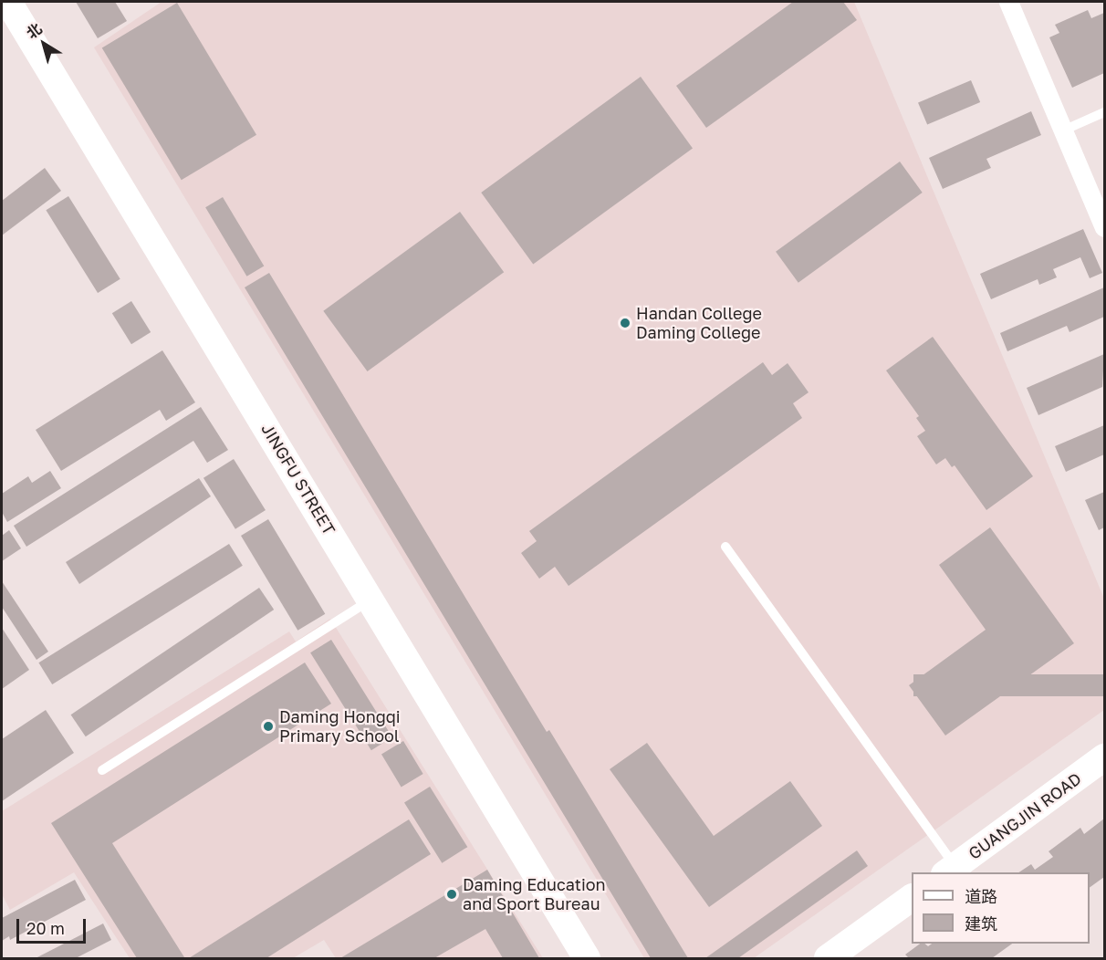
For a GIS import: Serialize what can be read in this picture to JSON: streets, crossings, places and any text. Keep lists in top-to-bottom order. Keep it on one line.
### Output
{"streets":{"street":["JINGFU STREET","GUANGJIN ROAD"]},"places":["Handan College Daming College","Daming Hongqi Primary School","Daming Education and Sport Bureau"],"legend":["道路","建筑"],"scale_bar":"20 m","north":"top left"}
